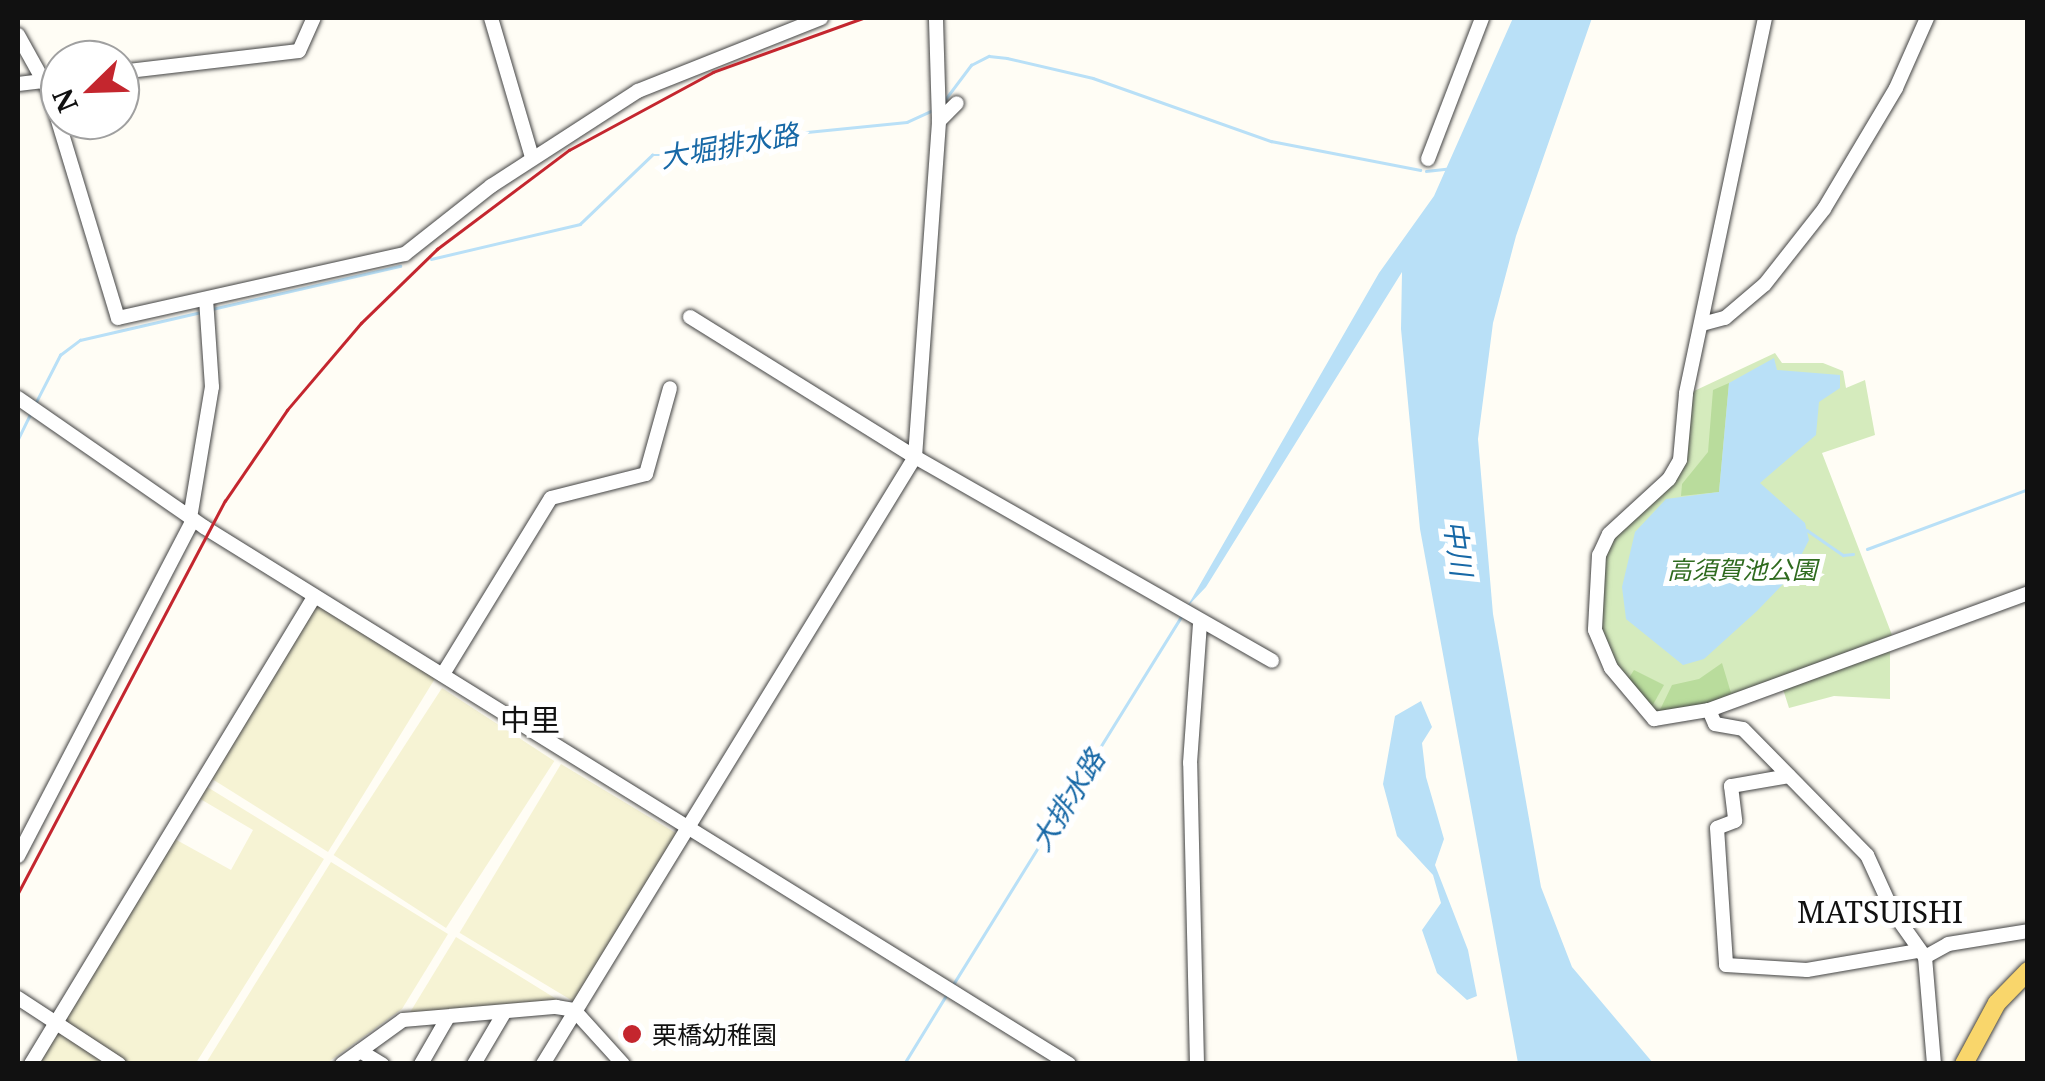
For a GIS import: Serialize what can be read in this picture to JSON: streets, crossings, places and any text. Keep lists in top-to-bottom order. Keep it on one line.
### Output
{"districts":["中里","MATSUISHI"],"water":["大堀排水路","中川","大排水路"],"parks":["高須賀池公園"],"places":["栗橋幼稚園"],"north":"bottom left"}
